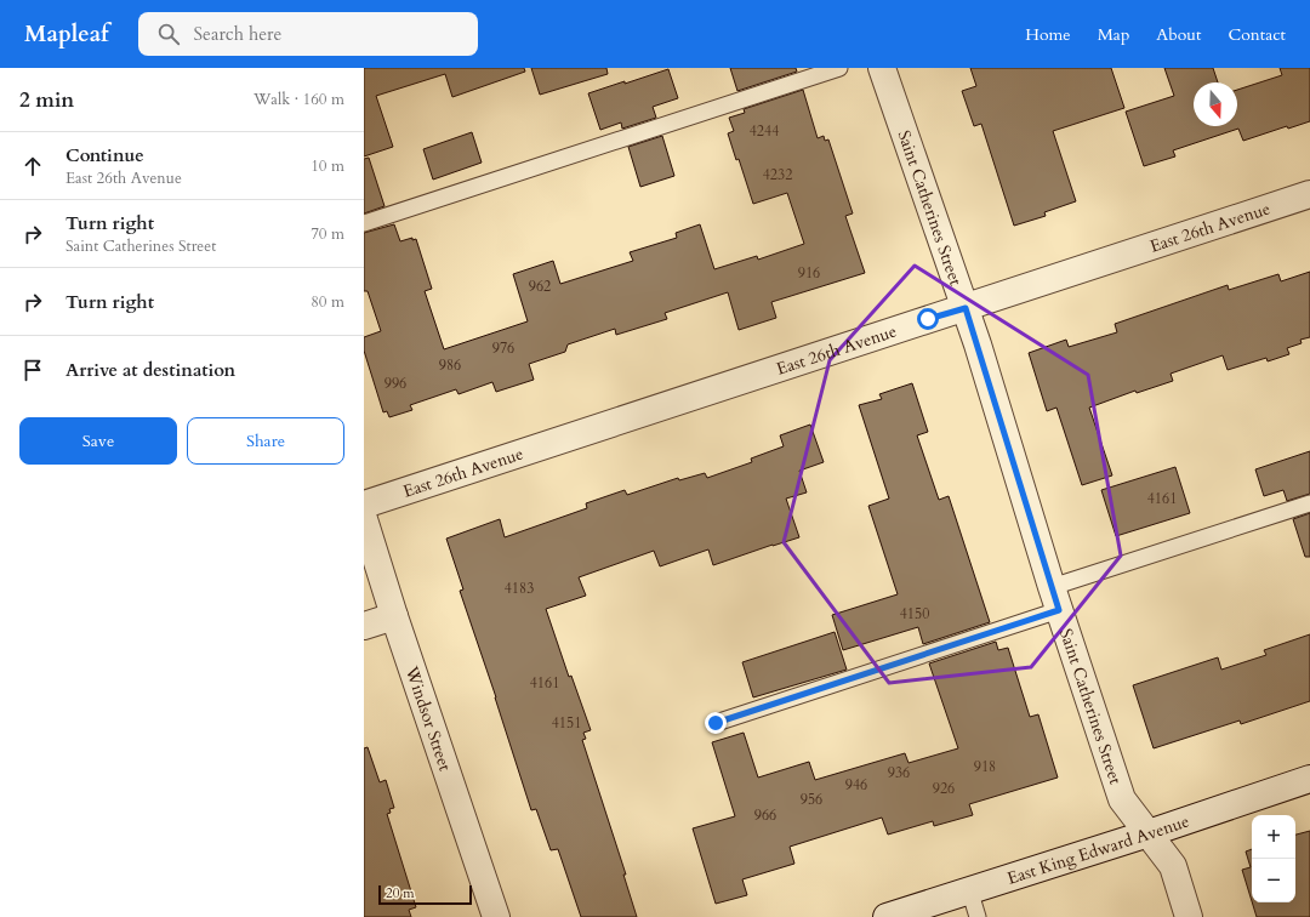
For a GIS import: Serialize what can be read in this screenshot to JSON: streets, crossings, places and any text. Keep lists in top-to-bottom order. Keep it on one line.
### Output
{"streets":{"street":["Saint Catherines Street","East 26th Avenue","Windsor Street","East King Edward Avenue"]},"crossings":[["Saint Catherines Street","East 26th Avenue"],["Saint Catherines Street","East King Edward Avenue"]],"house_numbers":["4244","4232","916","962","976","986","996","4161","4183","4150","4161","4151","918","936","946","926","956","966"],"scale_bar":"20 m","north":"bottom","page":{"header":"Mapleaf","search":"Search here","nav":["Home","Map","About","Contact"],"heading":["2 min","Walk · 160 m"],"list":[["Continue","East 26th Avenue","10 m"],["Turn right","Saint Catherines Street","70 m"],["Turn right","80 m"],"Arrive at destination"],"buttons":["Save","Share"],"map_buttons":["+","−"],"scale":"20 m"}}
